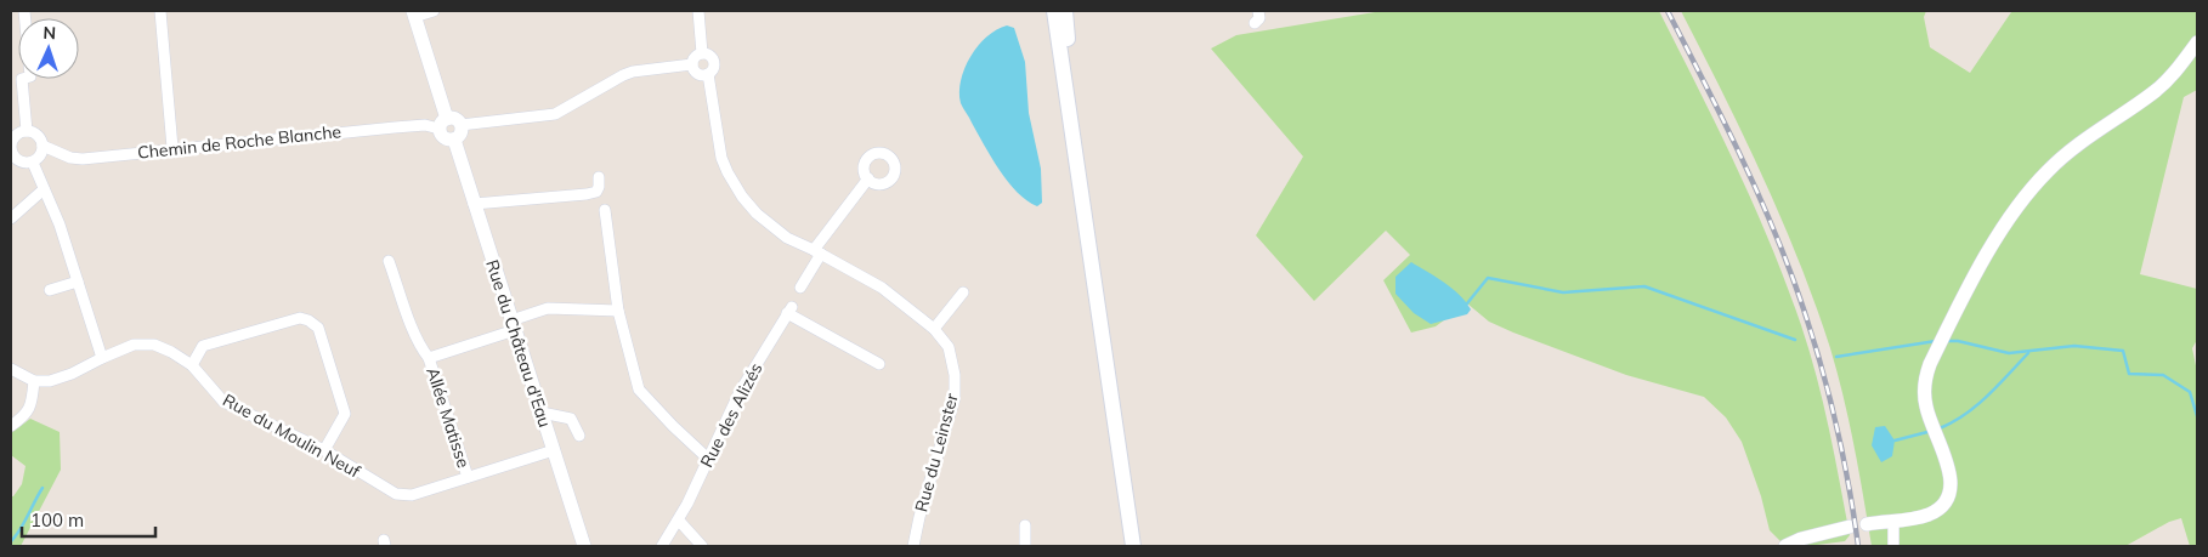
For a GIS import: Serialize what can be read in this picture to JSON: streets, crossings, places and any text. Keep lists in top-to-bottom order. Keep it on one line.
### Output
{"streets":{"street":["Chemin de Roche Blanche","Rue du Château d'Eau","Rue des Alizés","Allée Matisse","Rue du Moulin Neuf","Rue du Leinster"]},"crossings":[["Chemin de Roche Blanche","Rue du Château d'Eau"],["Chemin de Roche Blanche","Rue du Leinster"],["Rue du Château d'Eau","Allée Matisse"],["Rue du Château d'Eau","Rue du Moulin Neuf"],["Allée Matisse","Rue du Moulin Neuf"]],"scale_bar":"100 m","north":"top"}
